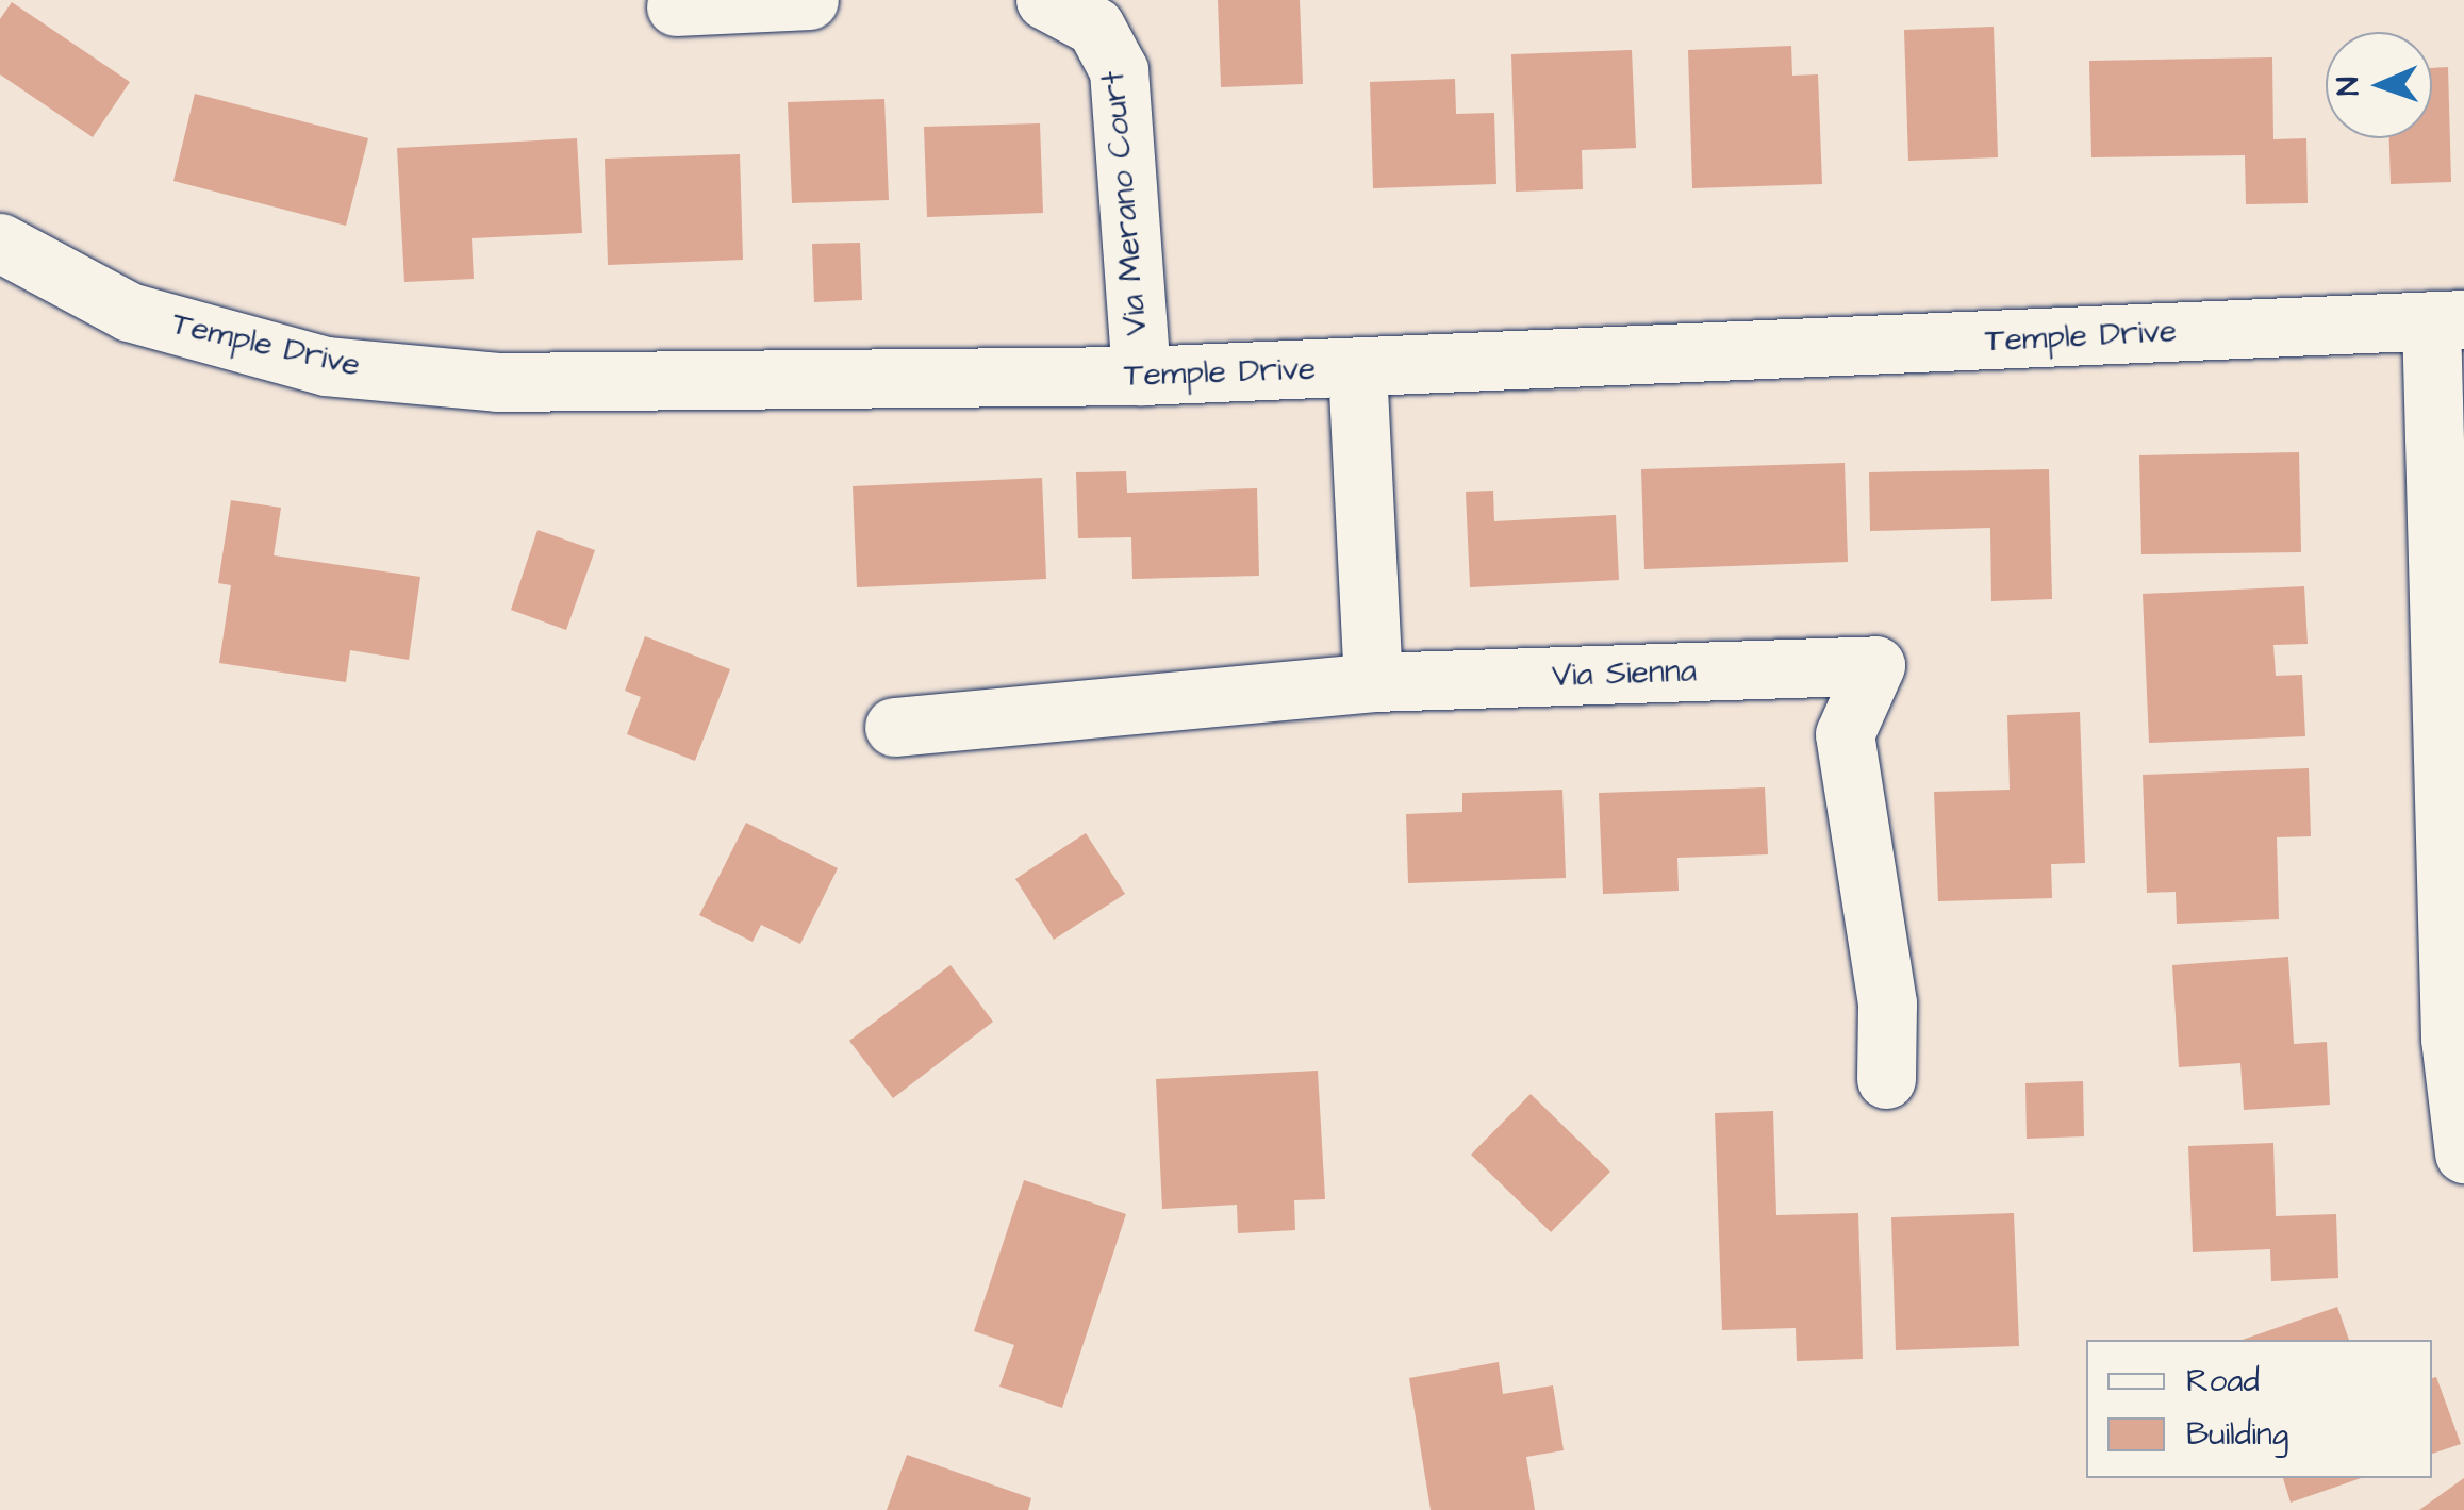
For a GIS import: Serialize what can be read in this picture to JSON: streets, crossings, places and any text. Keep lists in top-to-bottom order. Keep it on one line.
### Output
{"streets":{"street":["Via Merano Court","Temple Drive","Via Sienna"]},"crossings":[["Via Merano Court","Temple Drive"]],"legend":["Road","Building"],"north":"left"}
